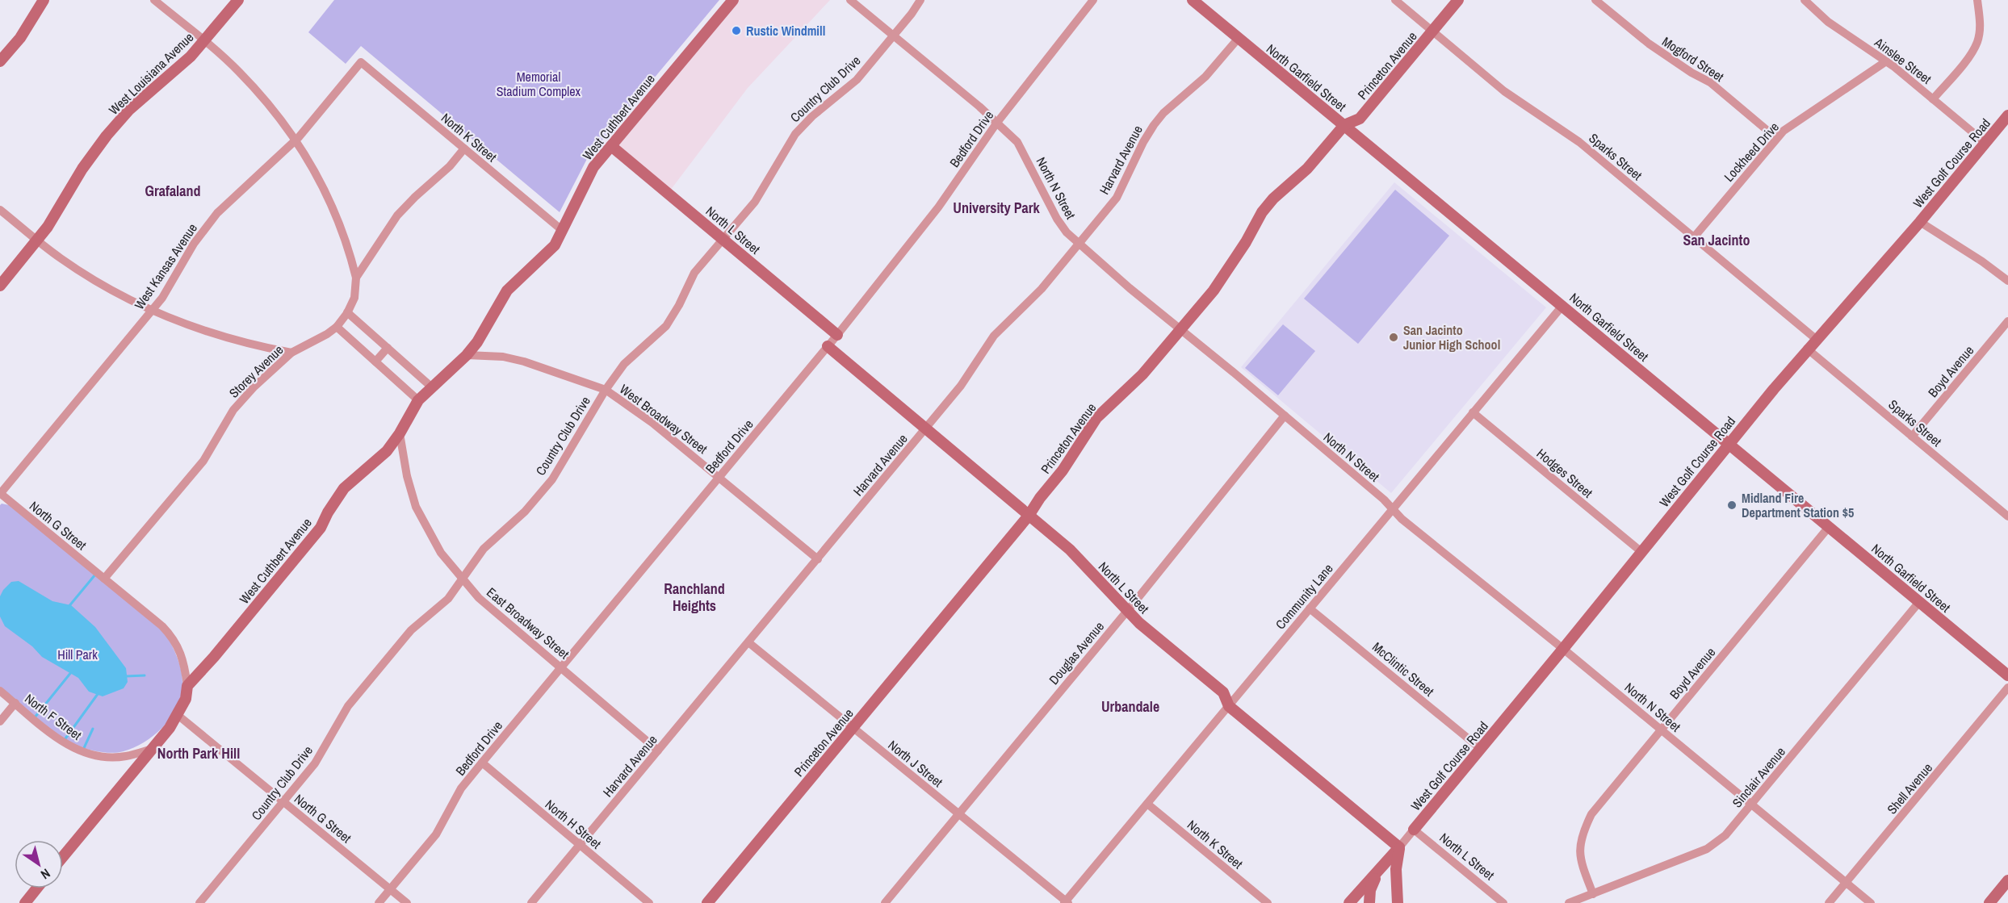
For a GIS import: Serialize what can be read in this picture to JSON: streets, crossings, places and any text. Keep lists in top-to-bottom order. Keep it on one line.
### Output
{"streets":{"street":["Mogford Street","Ainslee Street","Princeton Avenue","West Louisiana Avenue","North Garfield Street","Country Club Drive","West Cuthbert Avenue","North K Street","Bedford Drive","Lockheed Drive","Sparks Street","Harvard Avenue","West Golf Course Road","North N Street","North L Street","West Kansas Avenue","Storey Avenue","Boyd Avenue","West Broadway Street","Hodges Street","North G Street","Community Lane","East Broadway Street","Douglas Avenue","McClintic Street","North F Street","North J Street","Sinclair Avenue","Shell Avenue","North H Street"]},"crossings":[["Mogford Street","Lockheed Drive"],["Ainslee Street","Lockheed Drive"],["Ainslee Street","West Golf Course Road"],["Princeton Avenue","North Garfield Street"],["Princeton Avenue","Sparks Street"],["Princeton Avenue","North N Street"],["Princeton Avenue","North L Street"],["Princeton Avenue","North J Street"],["North Garfield Street","Harvard Avenue"],["North Garfield Street","West Golf Course Road"],["North Garfield Street","Boyd Avenue"],["North Garfield Street","Community Lane"],["North Garfield Street","Sinclair Avenue"],["Country Club Drive","North N Street"],["Country Club Drive","North L Street"],["Country Club Drive","West Broadway Street"],["Country Club Drive","North G Street"],["Country Club Drive","East Broadway Street"],["West Cuthbert Avenue","North K Street"],["West Cuthbert Avenue","North L Street"],["West Cuthbert Avenue","West Broadway Street"],["West Cuthbert Avenue","North G Street"],["West Cuthbert Avenue","East Broadway Street"],["West Cuthbert Avenue","North F Street"],["North K Street","West Kansas Avenue"],["North K Street","Storey Avenue"],["North K Street","Community Lane"],["Bedford Drive","North N Street"],["Bedford Drive","North L Street"],["Bedford Drive","West Broadway Street"],["Bedford Drive","North G Street"],["Bedford Drive","East Broadway Street"],["Bedford Drive","North H Street"],["Lockheed Drive","Sparks Street"],["Sparks Street","West Golf Course Road"],["Sparks Street","Boyd Avenue"],["Harvard Avenue","North N Street"],["Harvard Avenue","North L Street"],["Harvard Avenue","West Broadway Street"],["Harvard Avenue","East Broadway Street"],["Harvard Avenue","North J Street"],["Harvard Avenue","North H Street"],["West Golf Course Road","North N Street"],["West Golf Course Road","North L Street"],["West Golf Course Road","Hodges Street"],["West Golf Course Road","McClintic Street"],["North N Street","Boyd Avenue"],["North N Street","Community Lane"],["North N Street","Douglas Avenue"],["North N Street","Sinclair Avenue"],["North N Street","Shell Avenue"],["North L Street","Community Lane"],["North L Street","Douglas Avenue"],["West Kansas Avenue","North G Street"],["Storey Avenue","North G Street"],["Boyd Avenue","Sinclair Avenue"],["Hodges Street","Community Lane"],["Community Lane","McClintic Street"],["Community Lane","North J Street"],["Douglas Avenue","North J Street"]],"districts":["Grafaland","University Park","San Jacinto","Ranchland Heights","Urbandale","North Park Hill"],"parks":["Memorial Stadium Complex","Hill Park"],"places":["Rustic Windmill","San Jacinto Junior High School","Midland Fire Department Station $5"],"north":"bottom right"}
